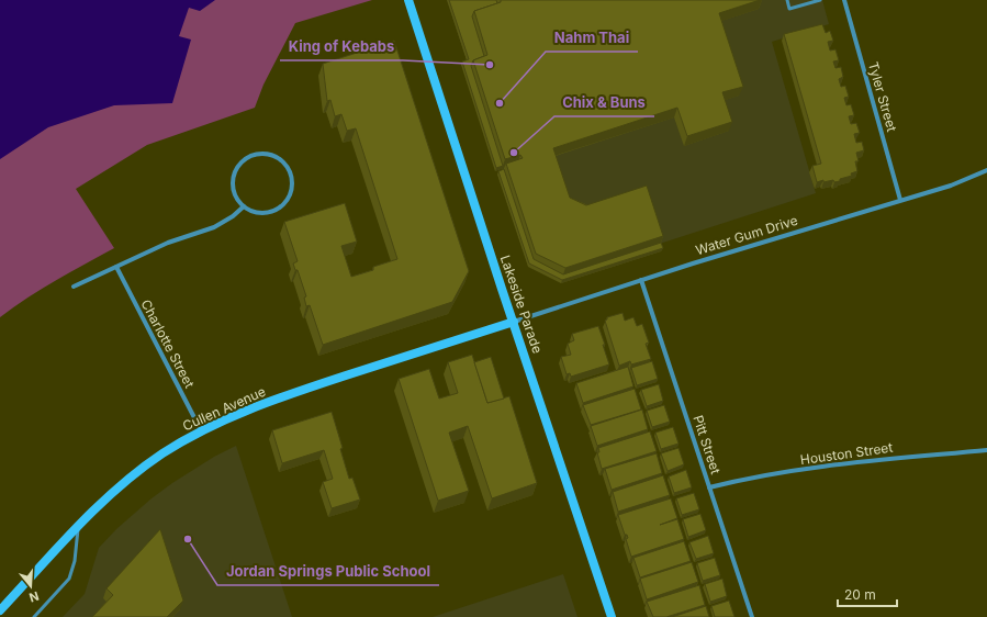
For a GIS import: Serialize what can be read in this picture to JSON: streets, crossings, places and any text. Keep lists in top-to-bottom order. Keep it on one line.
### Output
{"streets":{"street":["Tyler Street","Water Gum Drive","Lakeside Parade","Charlotte Street","Cullen Avenue","Pitt Street","Houston Street"]},"crossings":[["Tyler Street","Water Gum Drive"],["Water Gum Drive","Lakeside Parade"],["Water Gum Drive","Cullen Avenue"],["Water Gum Drive","Pitt Street"],["Lakeside Parade","Cullen Avenue"],["Charlotte Street","Cullen Avenue"],["Pitt Street","Houston Street"]],"places":["King of Kebabs","Nahm Thai","Chix & Buns","Jordan Springs Public School"],"scale_bar":"20 m","north":"bottom"}
